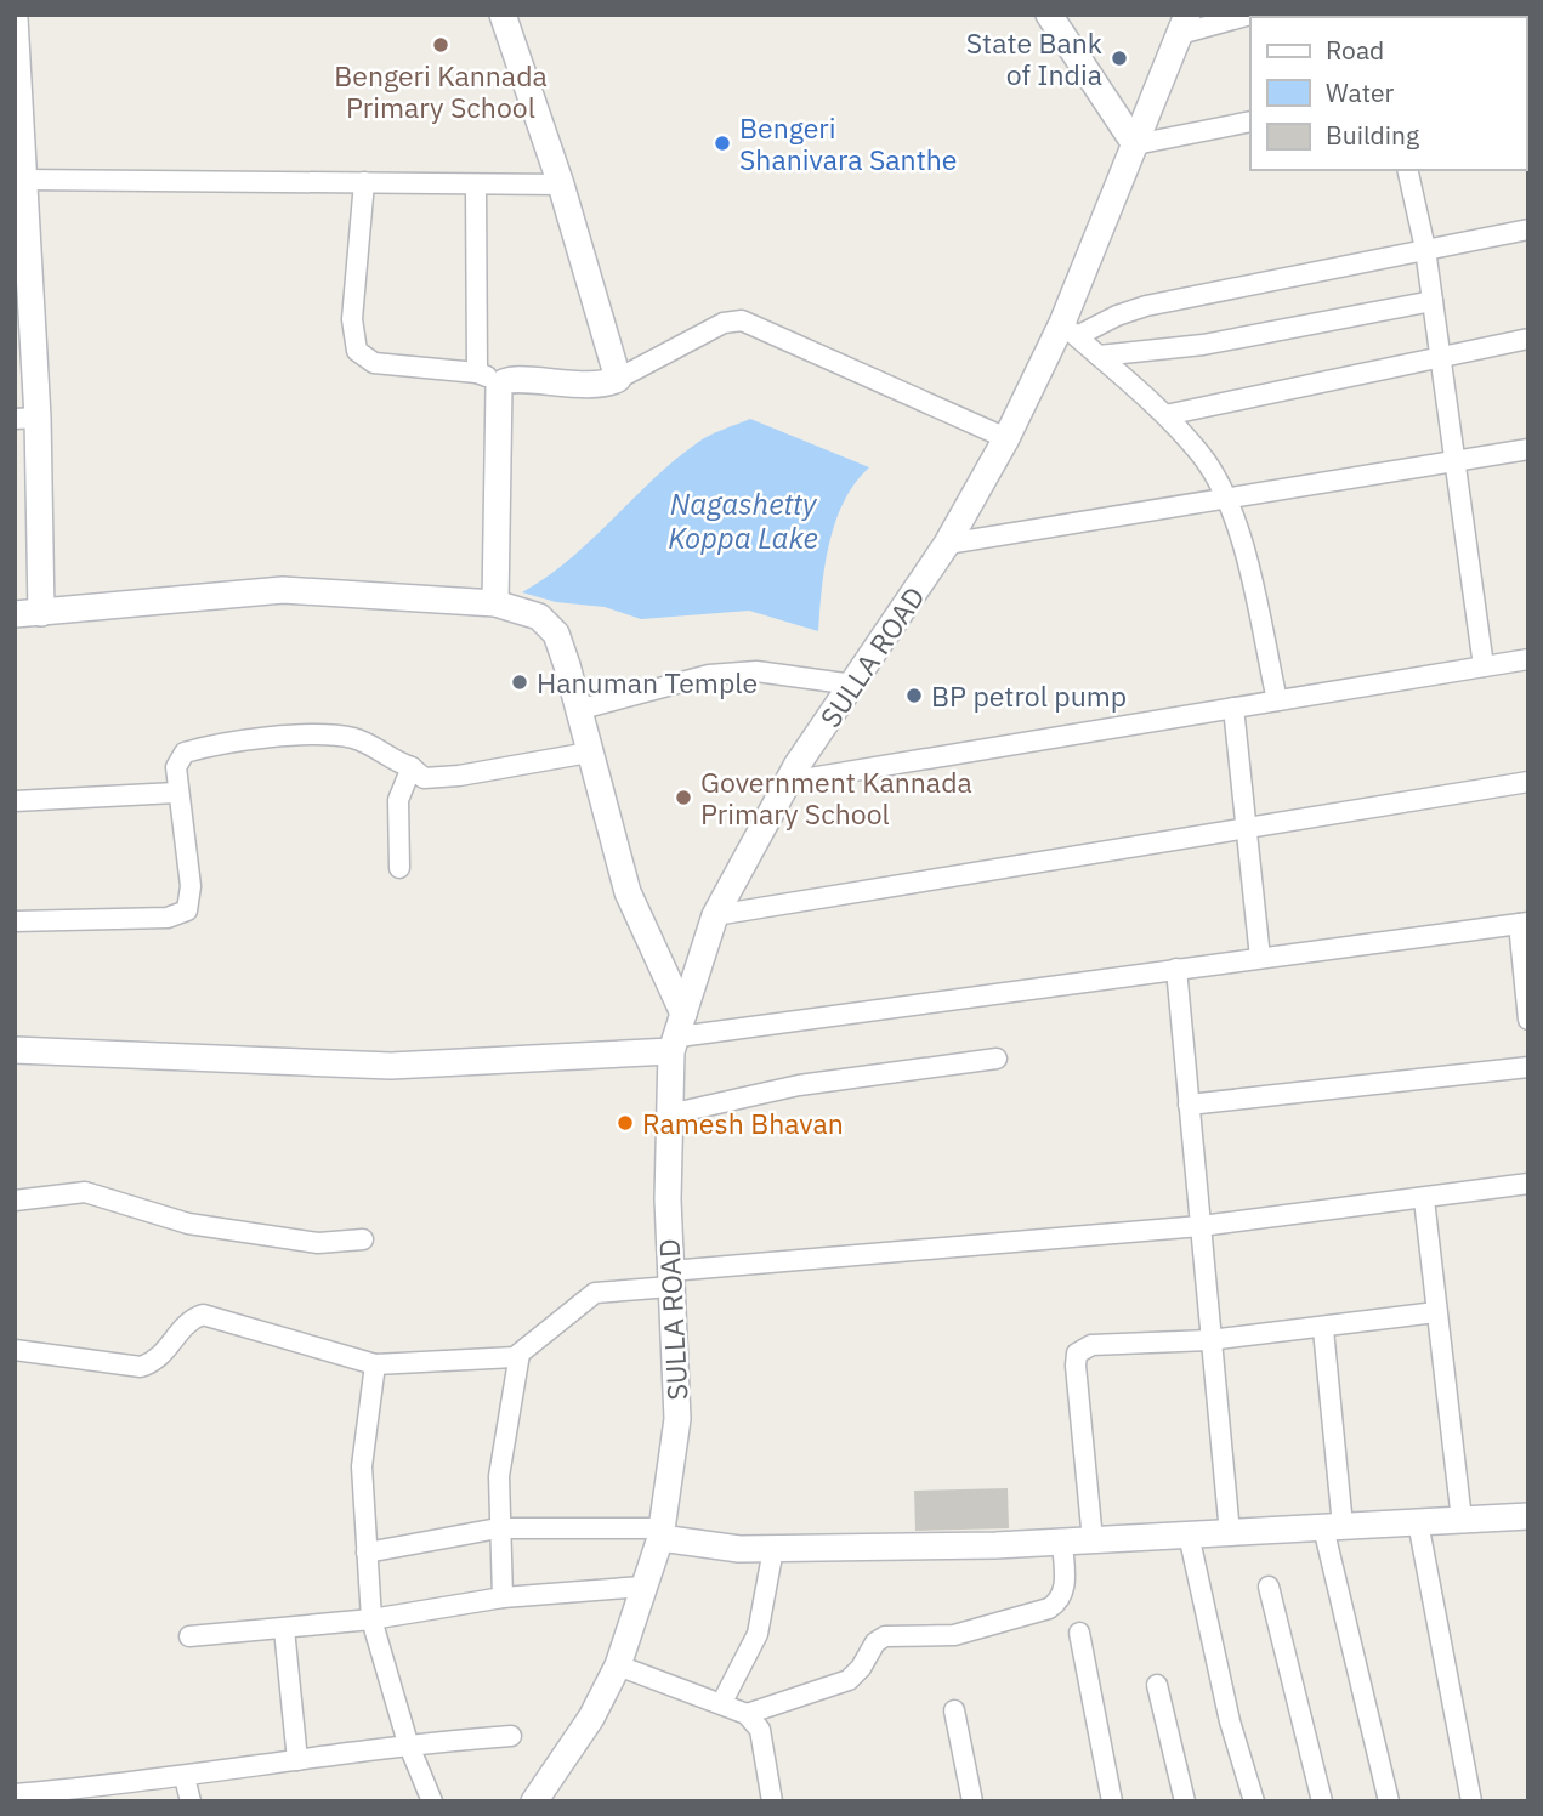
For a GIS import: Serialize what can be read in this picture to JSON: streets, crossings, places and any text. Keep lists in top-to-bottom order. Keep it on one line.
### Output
{"streets":{"street":["SULLA ROAD"]},"water":["Nagashetty Koppa Lake"],"places":["Bengeri Kannada Primary School","State Bank of India","Bengeri Shanivara Santhe","Hanuman Temple","BP petrol pump","Government Kannada Primary School","Ramesh Bhavan"],"legend":["Road","Water","Building"]}
